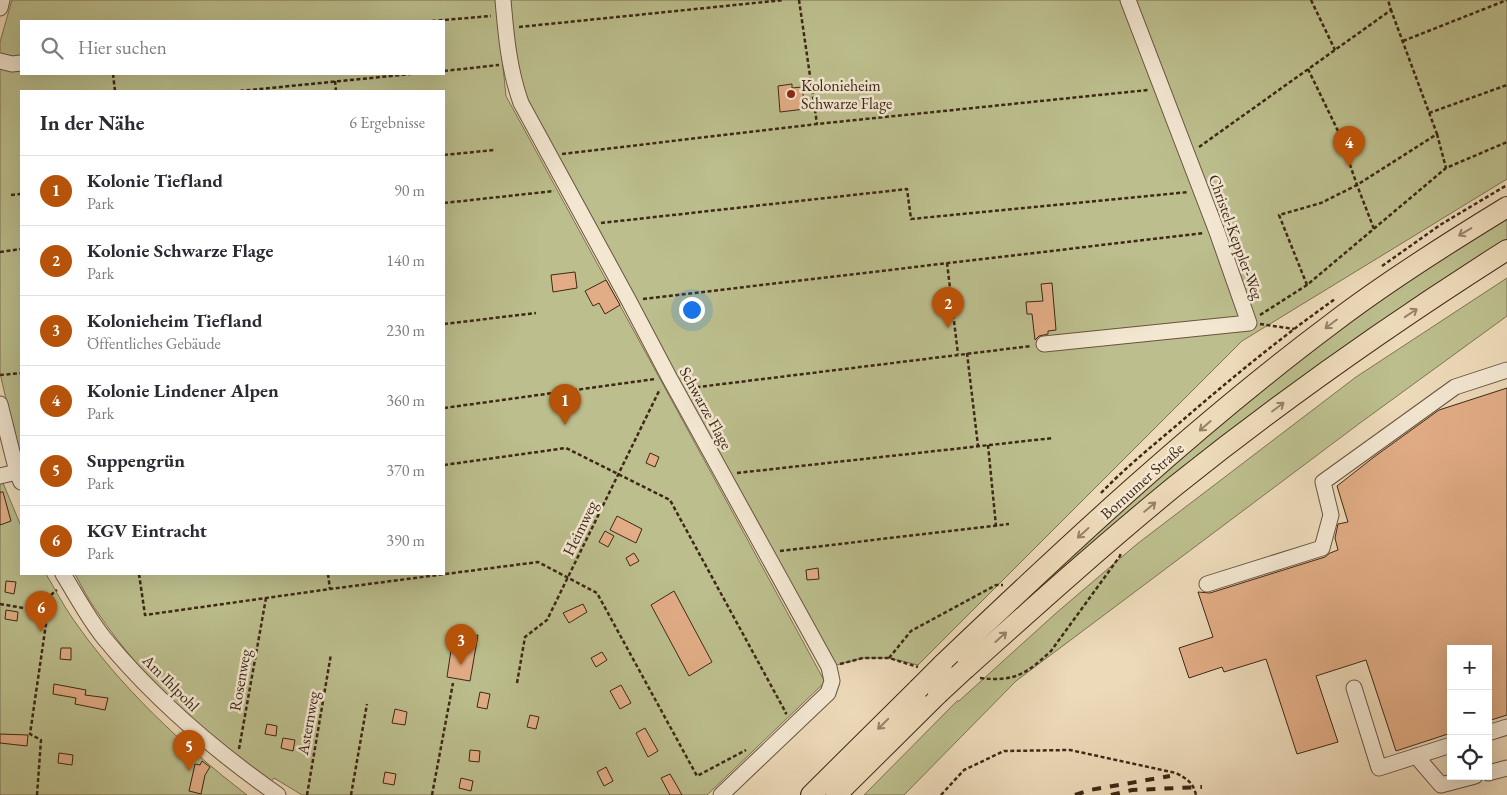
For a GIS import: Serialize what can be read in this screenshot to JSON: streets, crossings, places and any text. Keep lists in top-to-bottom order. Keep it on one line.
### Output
{"streets":{"main road":["Bornumer Straße"],"lane":["Christel-Keppler-Weg","Schwarze Flage","Am Ihlpohl"],"path":["Heimweg","Rosenweg","Asternweg"]},"crossings":[["Schwarze Flage","Heimweg"],["Rosenweg","Am Ihlpohl"]],"places":["Kolonieheim Schwarze Flage"],"page":{"search":"Hier suchen","heading":["In der Nähe","6 Ergebnisse"],"pins":["4","2","1","6","3","5"],"list":[{"mark":"1","name":"Kolonie Tiefland","note":"Park","value":"90 m"},{"mark":"2","name":"Kolonie Schwarze Flage","note":"Park","value":"140 m"},{"mark":"3","name":"Kolonieheim Tiefland","note":"Öffentliches Gebäude","value":"230 m"},{"mark":"4","name":"Kolonie Lindener Alpen","note":"Park","value":"360 m"},{"mark":"5","name":"Suppengrün","note":"Park","value":"370 m"},{"mark":"6","name":"KGV Eintracht","note":"Park","value":"390 m"}],"map_buttons":["+","−"]}}
